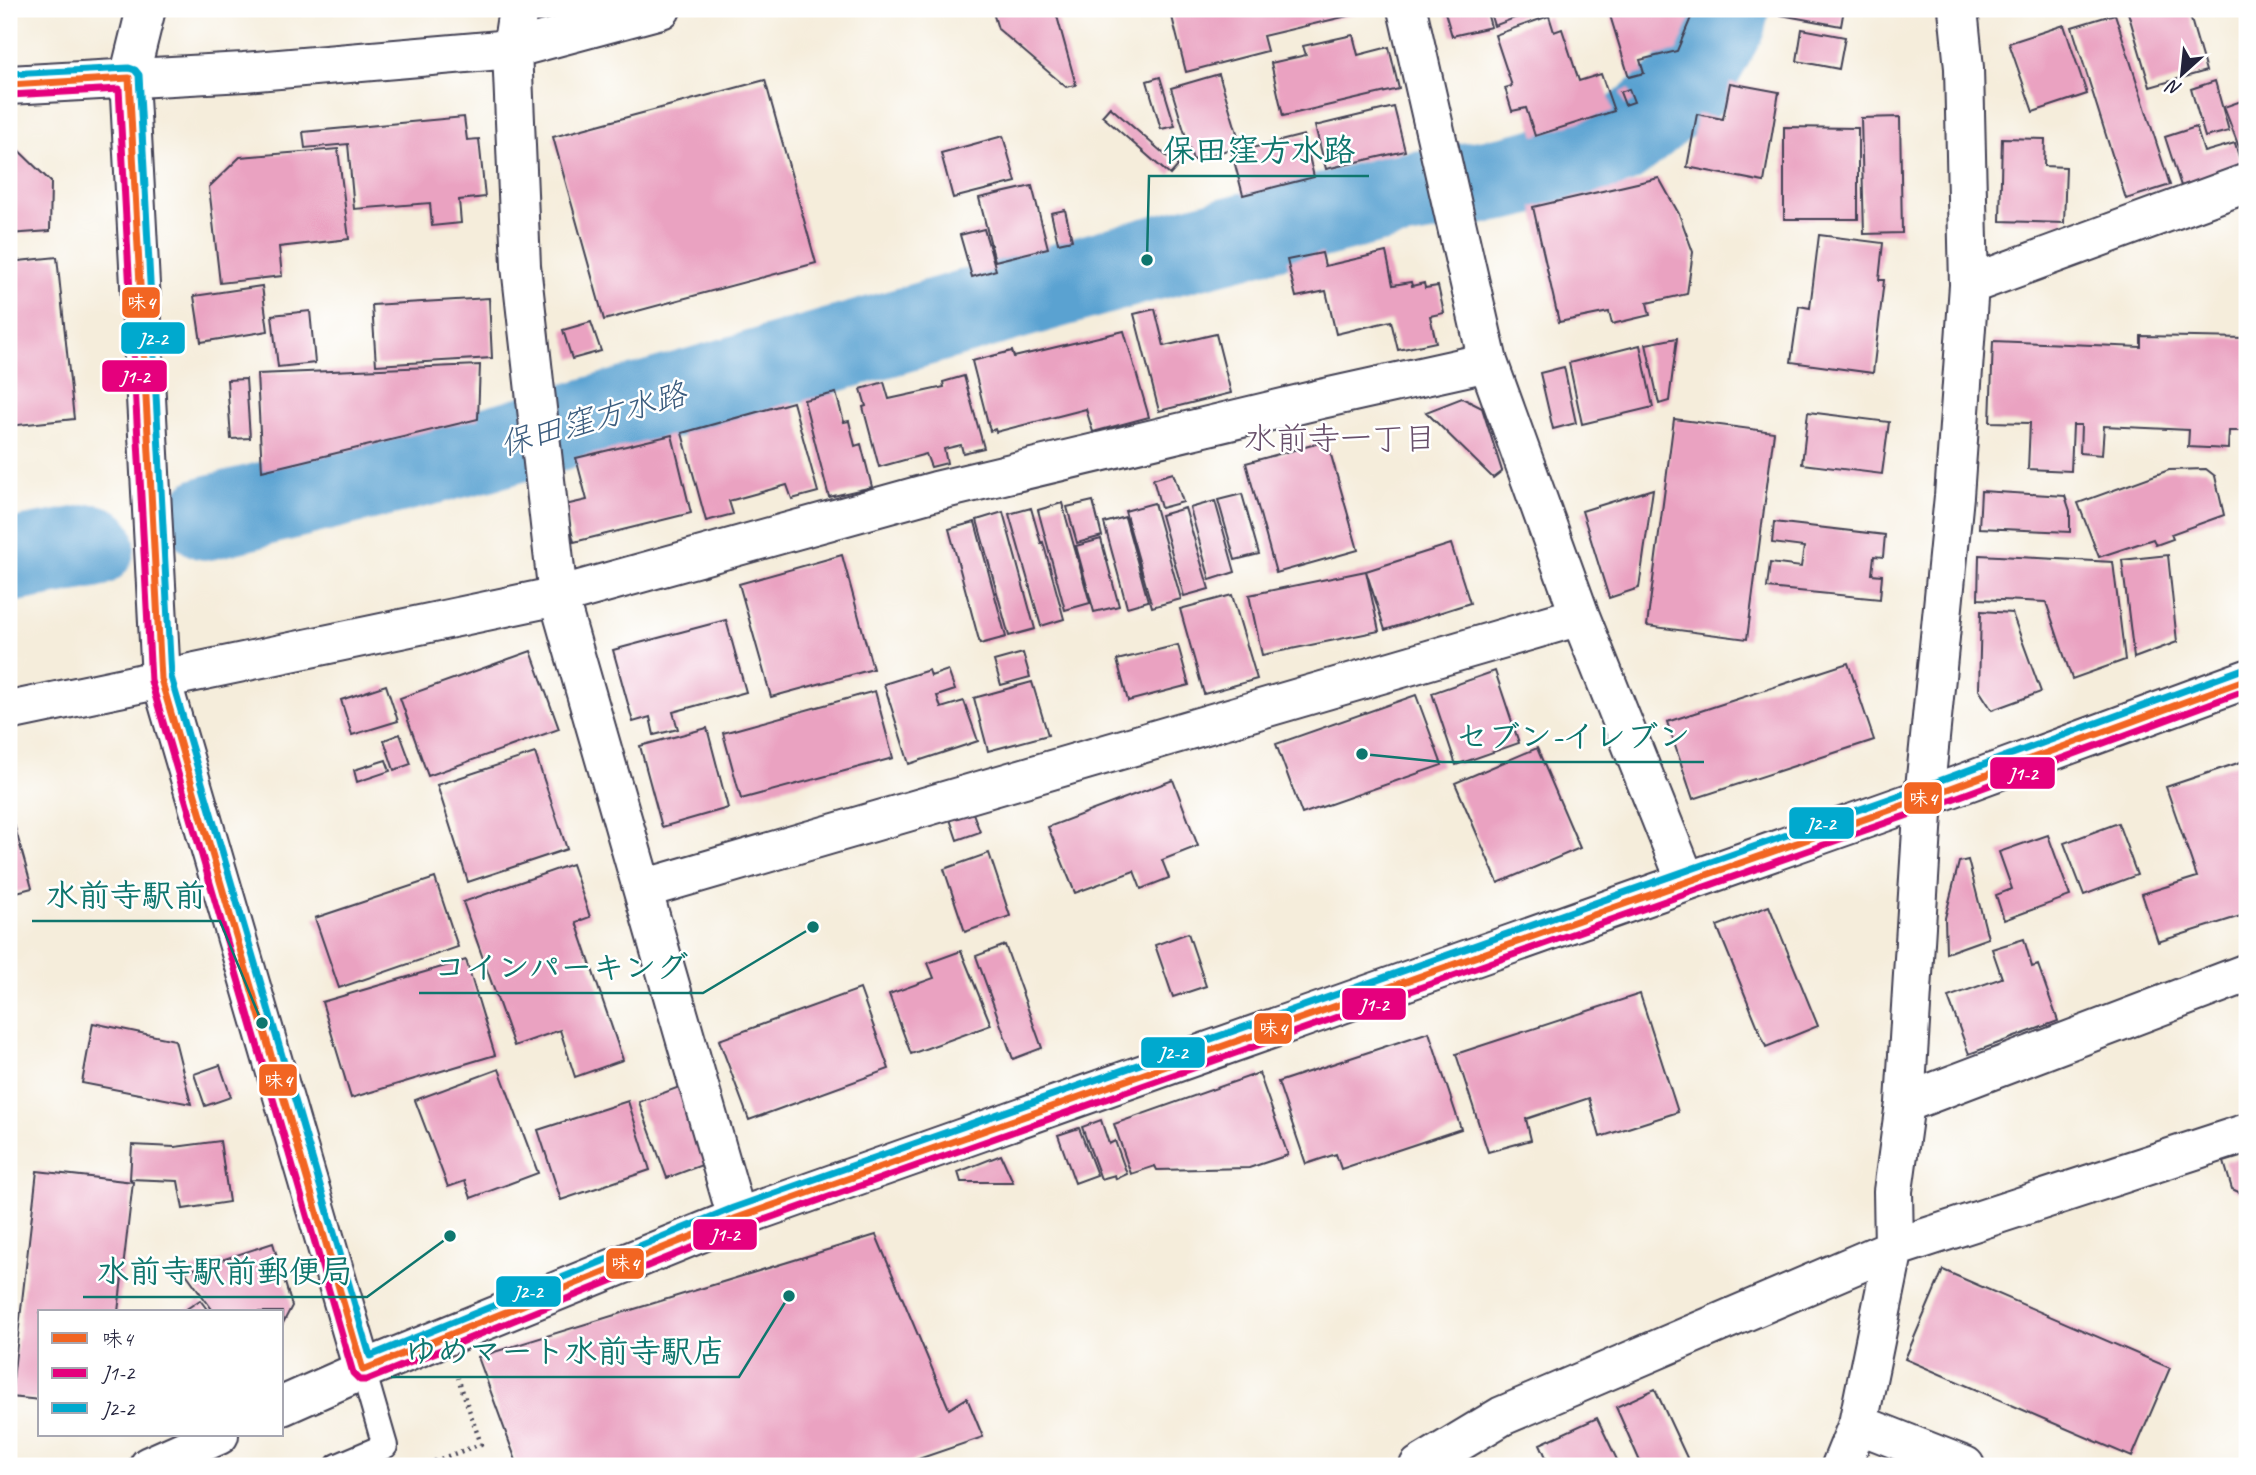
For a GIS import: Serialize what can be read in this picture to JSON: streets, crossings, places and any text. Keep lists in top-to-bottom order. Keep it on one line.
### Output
{"districts":["水前寺一丁目"],"water":["保田窪方水路"],"places":["保田窪方水路","セブン-イレブン","コインパーキング","水前寺駅前","水前寺駅前郵便局","ゆめマート水前寺駅店"],"lines":["transit line J2-2","transit line 味4","transit line J1-2"],"legend":["味4","J1-2","J2-2"],"north":"bottom left"}
